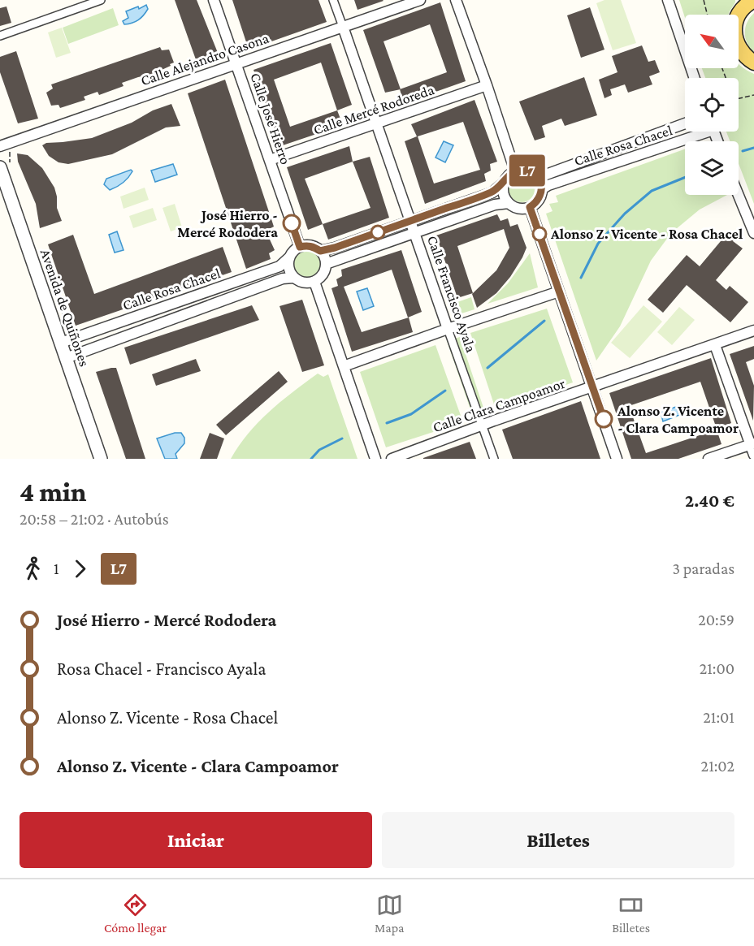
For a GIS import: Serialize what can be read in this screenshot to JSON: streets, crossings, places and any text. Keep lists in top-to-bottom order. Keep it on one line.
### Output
{"streets":{"street":["Calle Alejandro Casona","Calle Mercé Rodoreda","Calle José Hierro","Calle Rosa Chacel","Calle Francisco Ayala","Avenida de Quiñones","Calle Clara Campoamor"]},"crossings":[["Calle Alejandro Casona","Calle José Hierro"],["Calle Alejandro Casona","Calle Francisco Ayala"],["Calle Mercé Rodoreda","Calle José Hierro"],["Calle Mercé Rodoreda","Calle Francisco Ayala"],["Calle José Hierro","Calle Rosa Chacel"],["Calle Rosa Chacel","Avenida de Quiñones"],["Calle Francisco Ayala","Calle Clara Campoamor"]],"places":["José Hierro - Mercé Rododera","Alonso Z. Vicente - Rosa Chacel","Alonso Z. Vicente - Clara Campoamor"],"lines":["bus line L7"],"north":"top left","page":{"on_map":"L7","heading":["4 min","20:58 – 21:02 · Autobús","2.40 €"],"legs":["1","L7","3 paradas"],"list":[{"name":"José Hierro - Mercé Rododera","value":"20:59"},{"name":"Rosa Chacel - Francisco Ayala","value":"21:00"},{"name":"Alonso Z. Vicente - Rosa Chacel","value":"21:01"},{"name":"Alonso Z. Vicente - Clara Campoamor","value":"21:02"}],"buttons":["Iniciar","Billetes"],"tabs":["Cómo llegar","Mapa","Billetes"]}}
